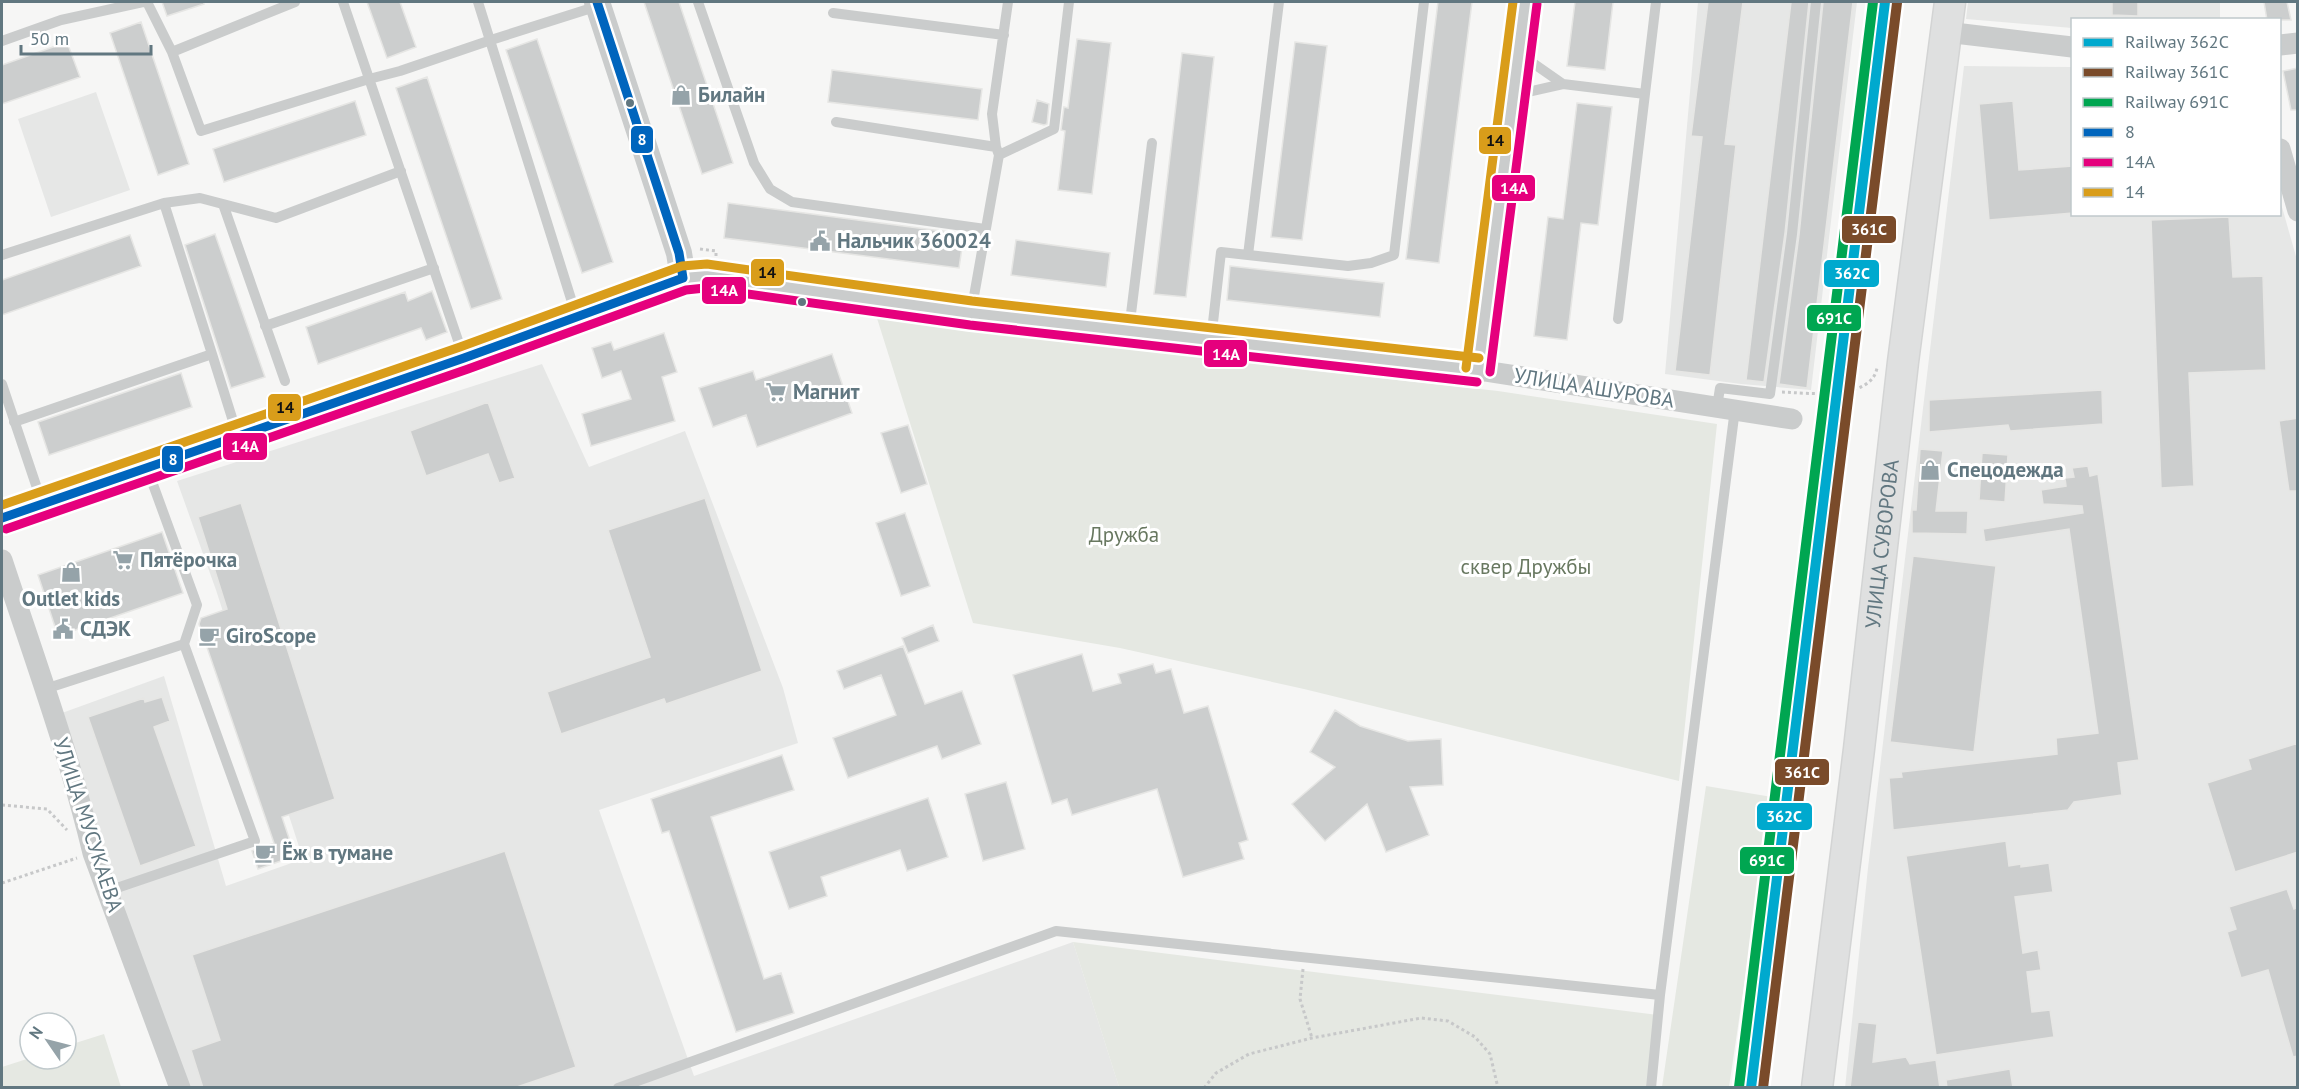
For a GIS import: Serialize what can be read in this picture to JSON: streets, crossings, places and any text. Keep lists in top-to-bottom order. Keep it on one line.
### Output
{"streets":{"main road":["УЛИЦА СУВОРОВА"],"street":["УЛИЦА АШУРОВА","УЛИЦА МУСУКАЕВА"]},"parks":["Дружба","сквер Дружбы"],"places":{"shop":["Билайн","Спецодежда","Outlet kids"],"public building":["Нальчик 360024","СДЭК"],"supermarket":["Магнит","Пятёрочка"],"cafe":["GiroScope","Ёж в тумане"]},"lines":["rail line 362С","rail line 691С","transit line 8","transit line 14","rail line 361С","transit line 14А"],"legend":["Railway 362С","Railway 361С","Railway 691С","8","14А","14"],"scale_bar":"50 m","north":"top left"}
